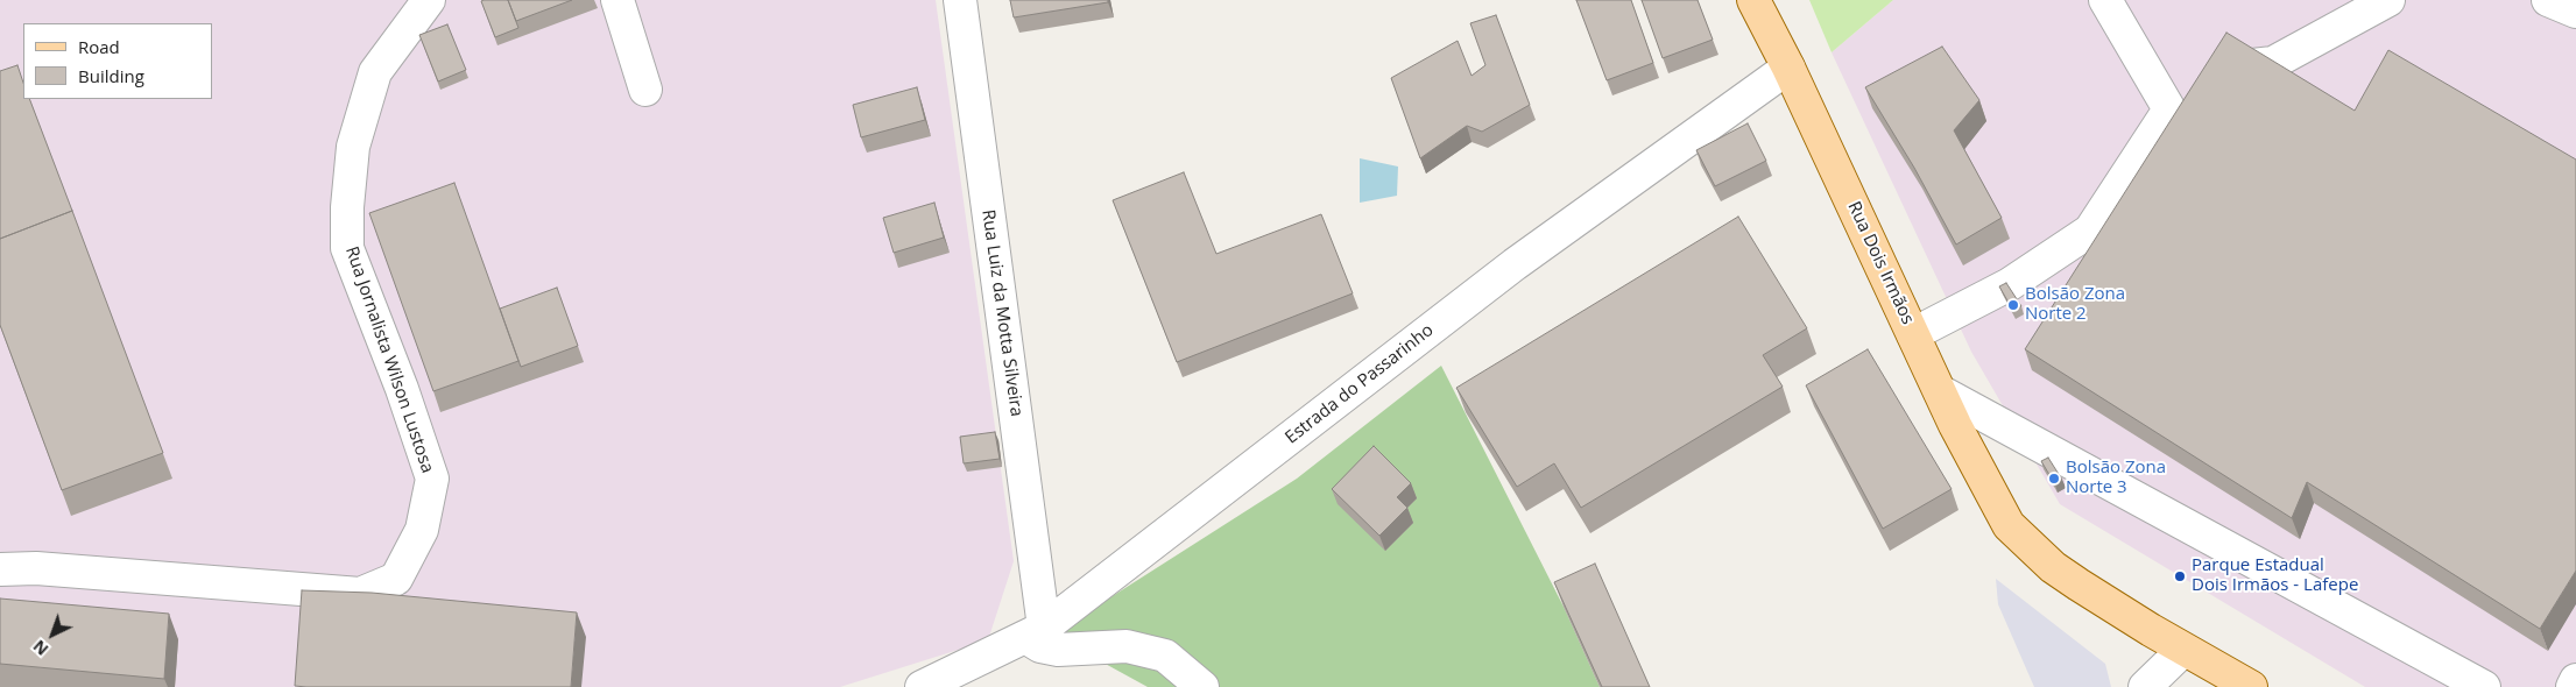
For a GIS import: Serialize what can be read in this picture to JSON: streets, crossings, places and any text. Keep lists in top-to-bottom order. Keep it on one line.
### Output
{"streets":{"main road":["Rua Dois Irmãos"],"street":["Rua Luiz da Motta Silveira","Rua Jornalista Wilson Lustosa","Estrada do Passarinho"]},"crossings":[["Rua Dois Irmãos","Estrada do Passarinho"],["Rua Luiz da Motta Silveira","Estrada do Passarinho"]],"places":["Bolsão Zona Norte 2","Bolsão Zona Norte 3","Parque Estadual Dois Irmãos - Lafepe"],"legend":["Road","Building"],"north":"bottom left"}
